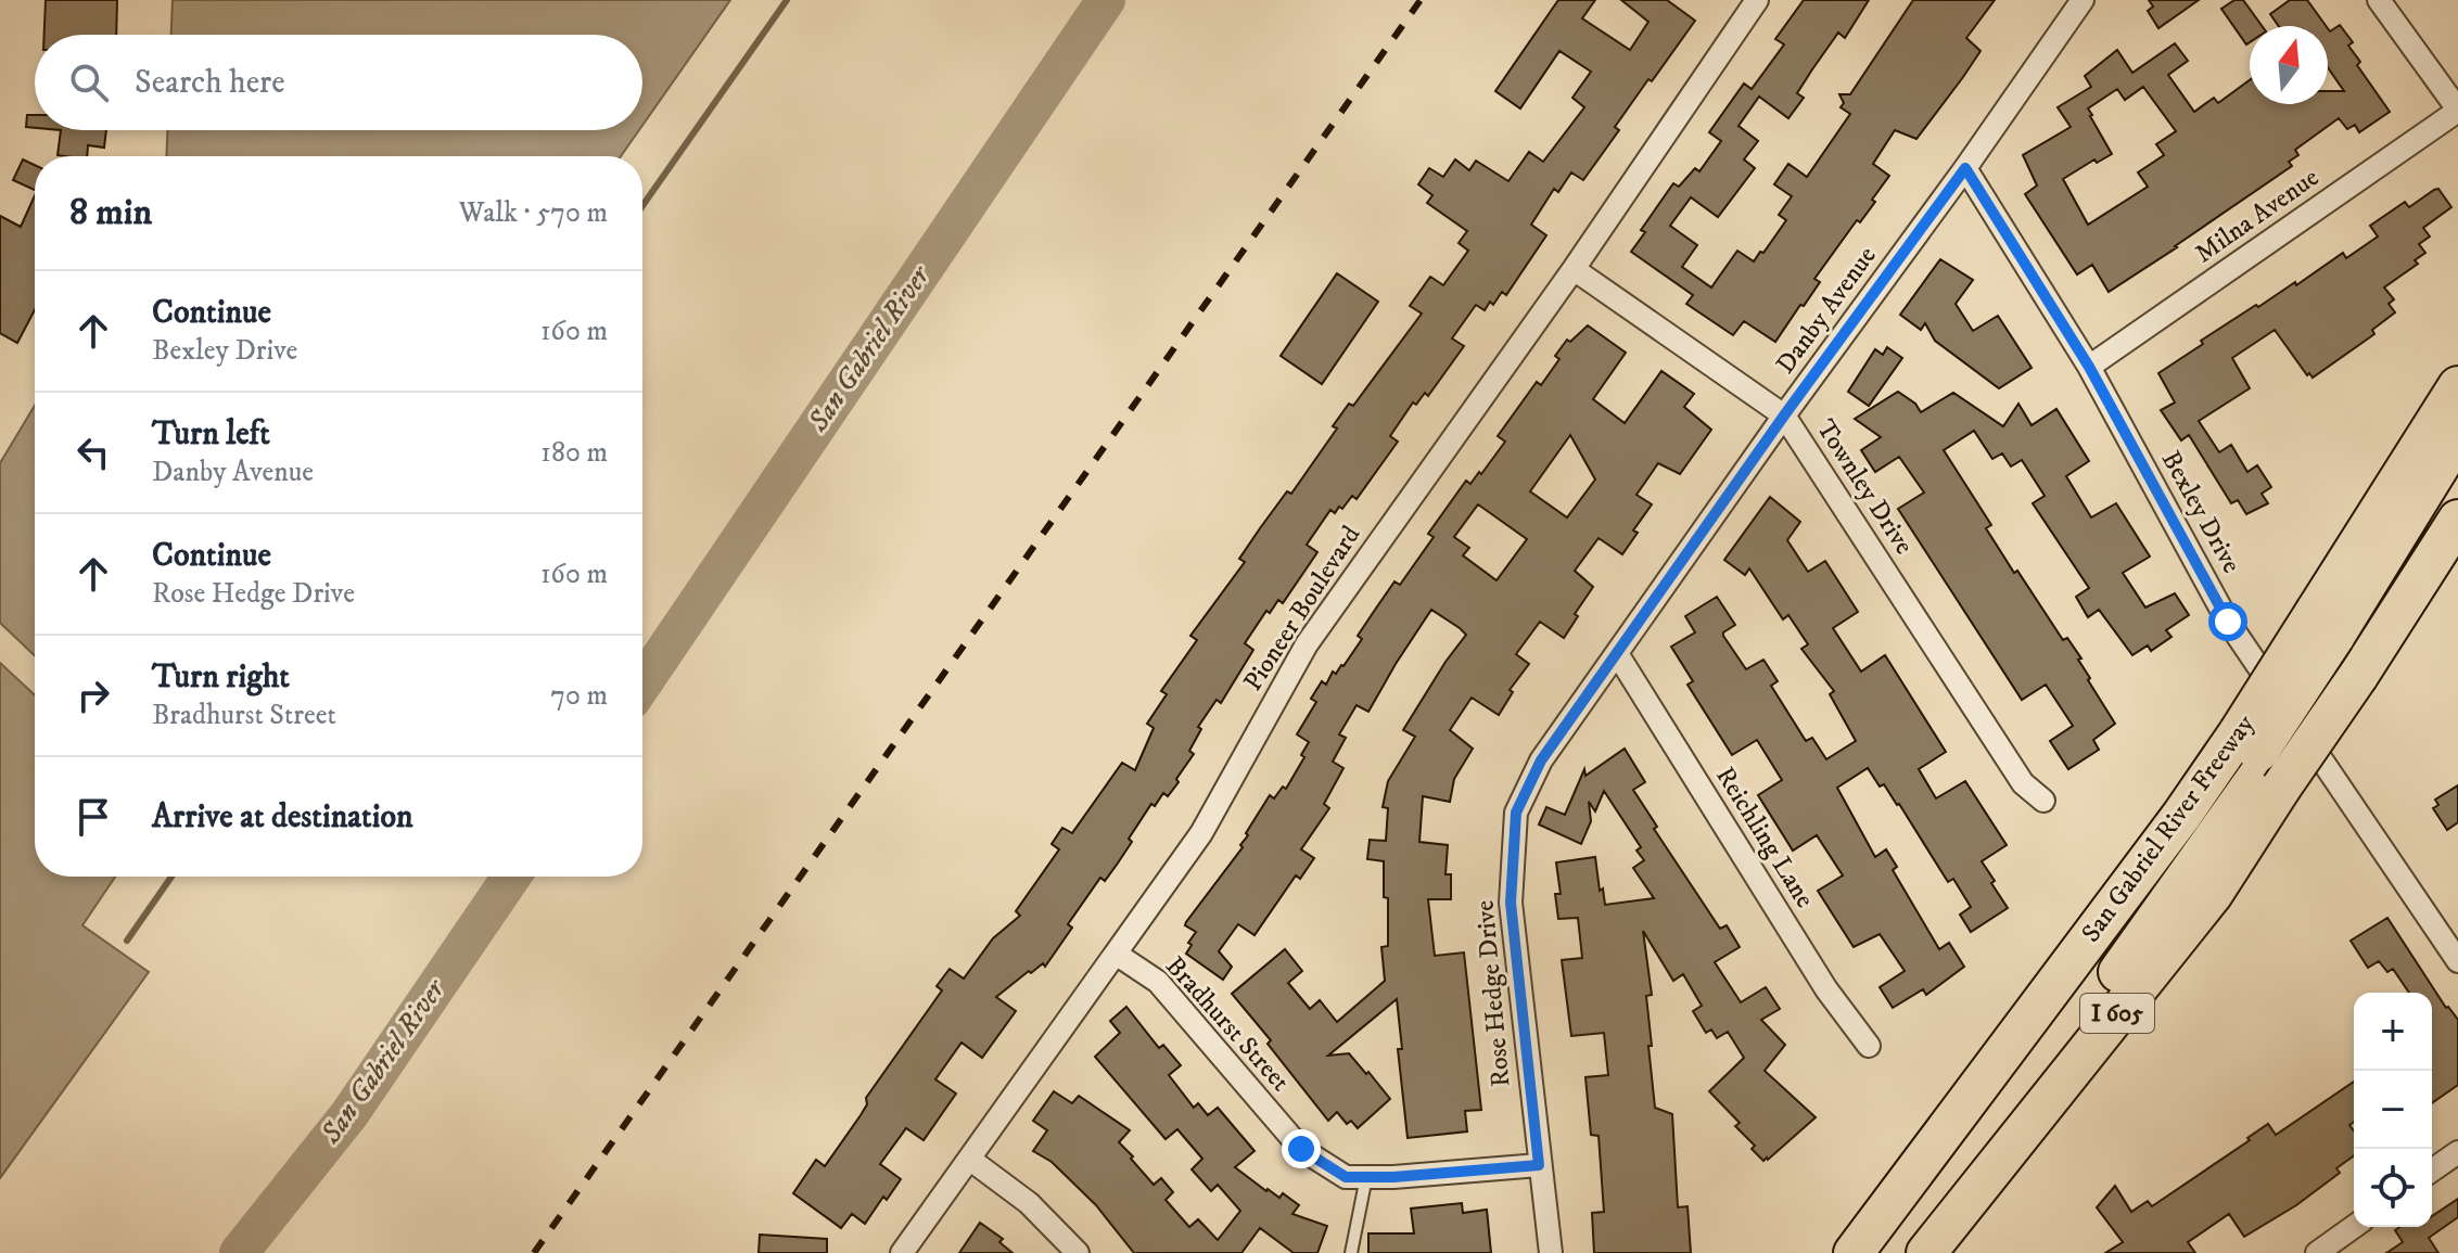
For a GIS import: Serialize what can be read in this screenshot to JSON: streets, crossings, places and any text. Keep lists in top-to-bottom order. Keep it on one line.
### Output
{"streets":{"highway":["San Gabriel River Freeway","I 605"],"street":["Milna Avenue","Danby Avenue","Townley Drive","Bexley Drive","Pioneer Boulevard","Reichling Lane","Rose Hedge Drive","Bradhurst Street"]},"crossings":[["Milna Avenue","Bexley Drive"],["Danby Avenue","Townley Drive"],["Danby Avenue","Bexley Drive"],["Danby Avenue","Reichling Lane"],["Danby Avenue","Rose Hedge Drive"],["Townley Drive","Pioneer Boulevard"],["Pioneer Boulevard","Bradhurst Street"],["Reichling Lane","Rose Hedge Drive"],["Rose Hedge Drive","Bradhurst Street"]],"water":["San Gabriel River"],"north":"top","page":{"search":"Search here","heading":["8 min","Walk · 570 m"],"list":[["Continue","Bexley Drive","160 m"],["Turn left","Danby Avenue","180 m"],["Continue","Rose Hedge Drive","160 m"],["Turn right","Bradhurst Street","70 m"],"Arrive at destination"],"map_buttons":["+","−"]}}
